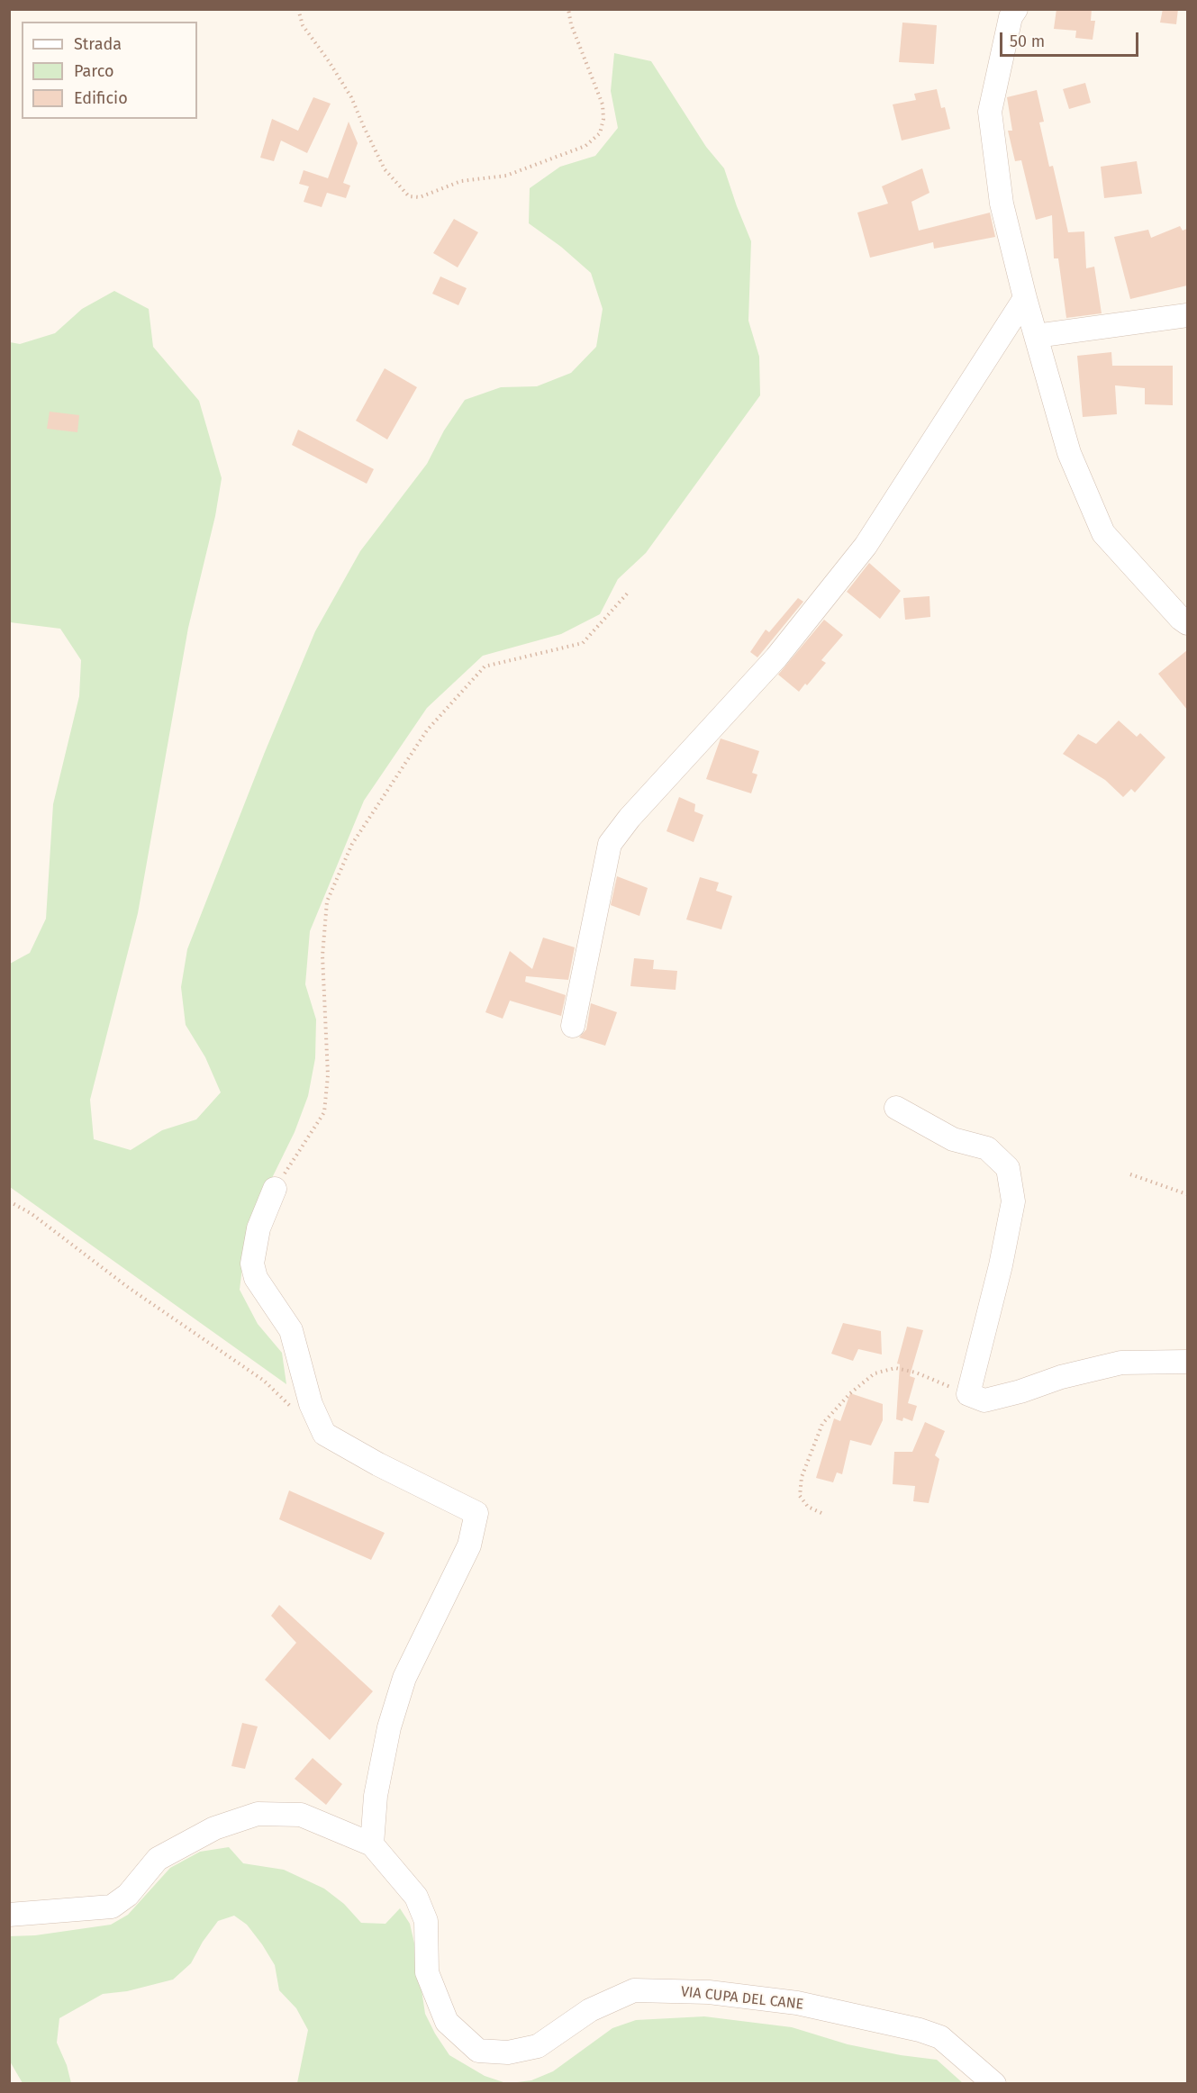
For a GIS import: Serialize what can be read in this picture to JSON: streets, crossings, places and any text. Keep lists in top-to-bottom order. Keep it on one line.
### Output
{"streets":{"street":["VIA CUPA DEL CANE"]},"legend":["Strada","Parco","Edificio"],"scale_bar":"50 m"}
